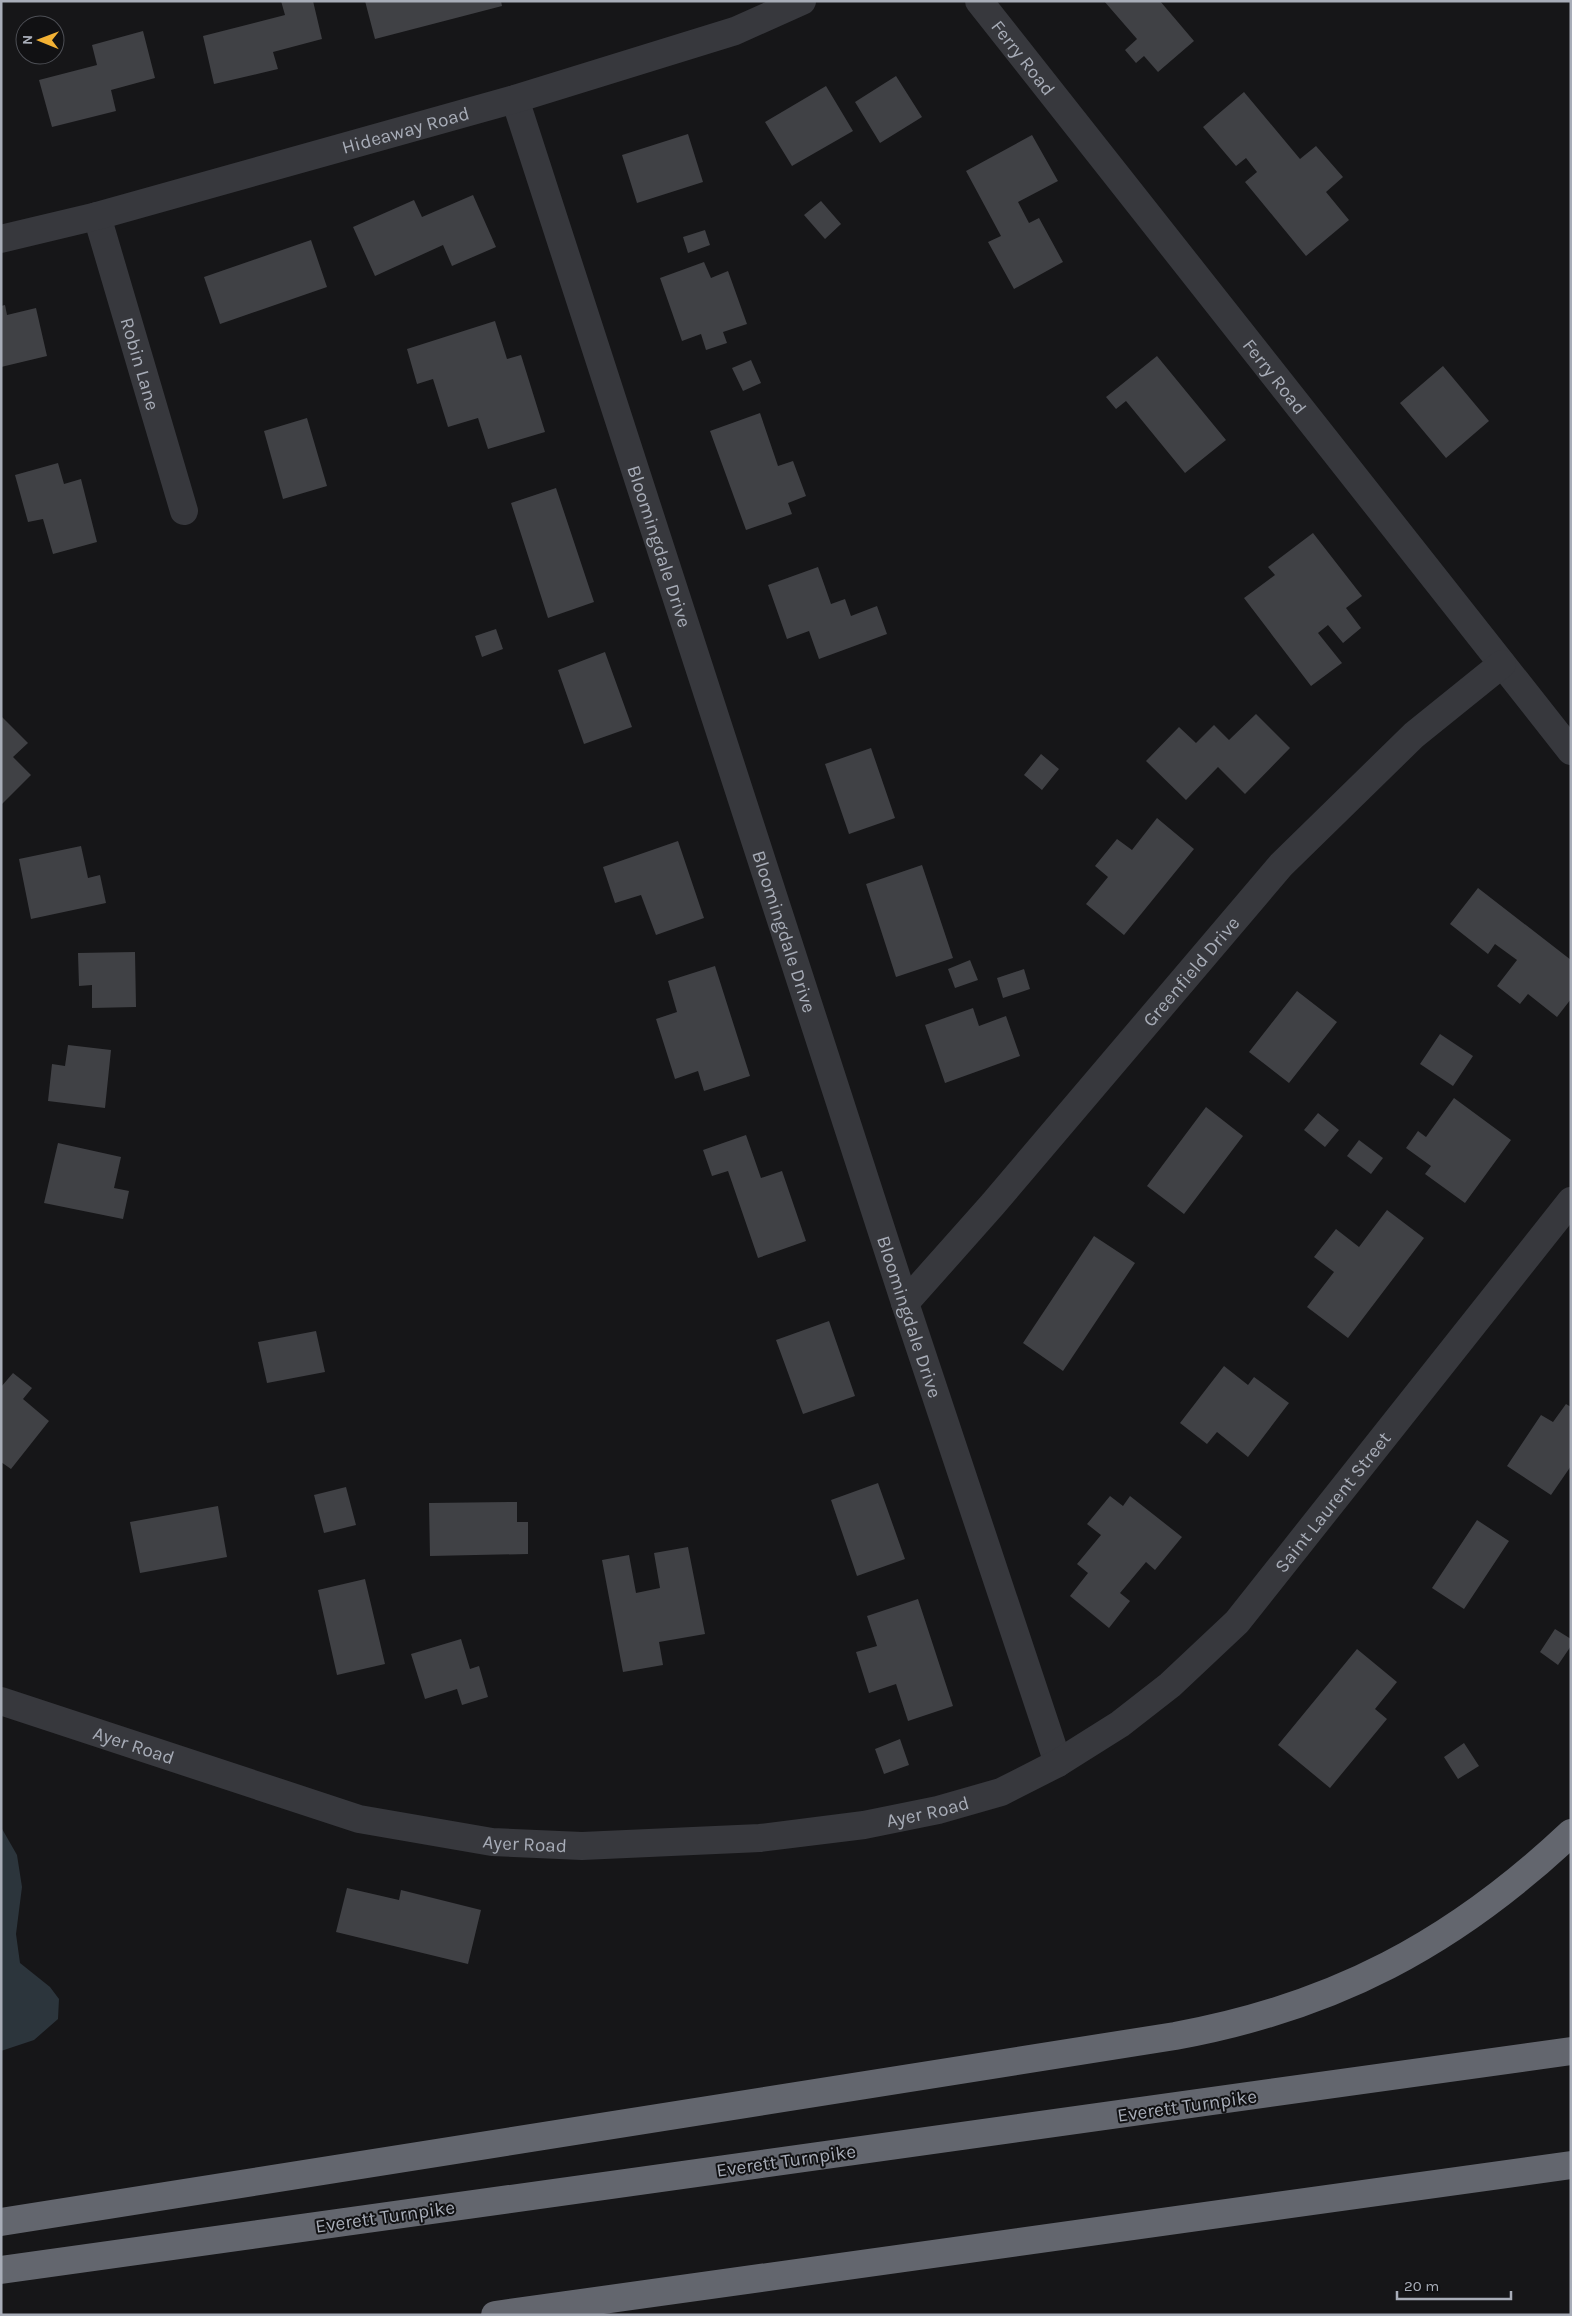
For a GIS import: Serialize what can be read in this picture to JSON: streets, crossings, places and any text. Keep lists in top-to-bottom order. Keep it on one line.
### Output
{"streets":{"highway":["Everett Turnpike"],"street":["Ferry Road","Hideaway Road","Robin Lane","Bloomingdale Drive","Greenfield Drive","Saint Laurent Street","Ayer Road"]},"crossings":[["Ferry Road","Greenfield Drive"],["Hideaway Road","Robin Lane"],["Hideaway Road","Bloomingdale Drive"],["Bloomingdale Drive","Greenfield Drive"],["Bloomingdale Drive","Saint Laurent Street"],["Bloomingdale Drive","Ayer Road"],["Saint Laurent Street","Ayer Road"]],"scale_bar":"20 m","north":"left"}
